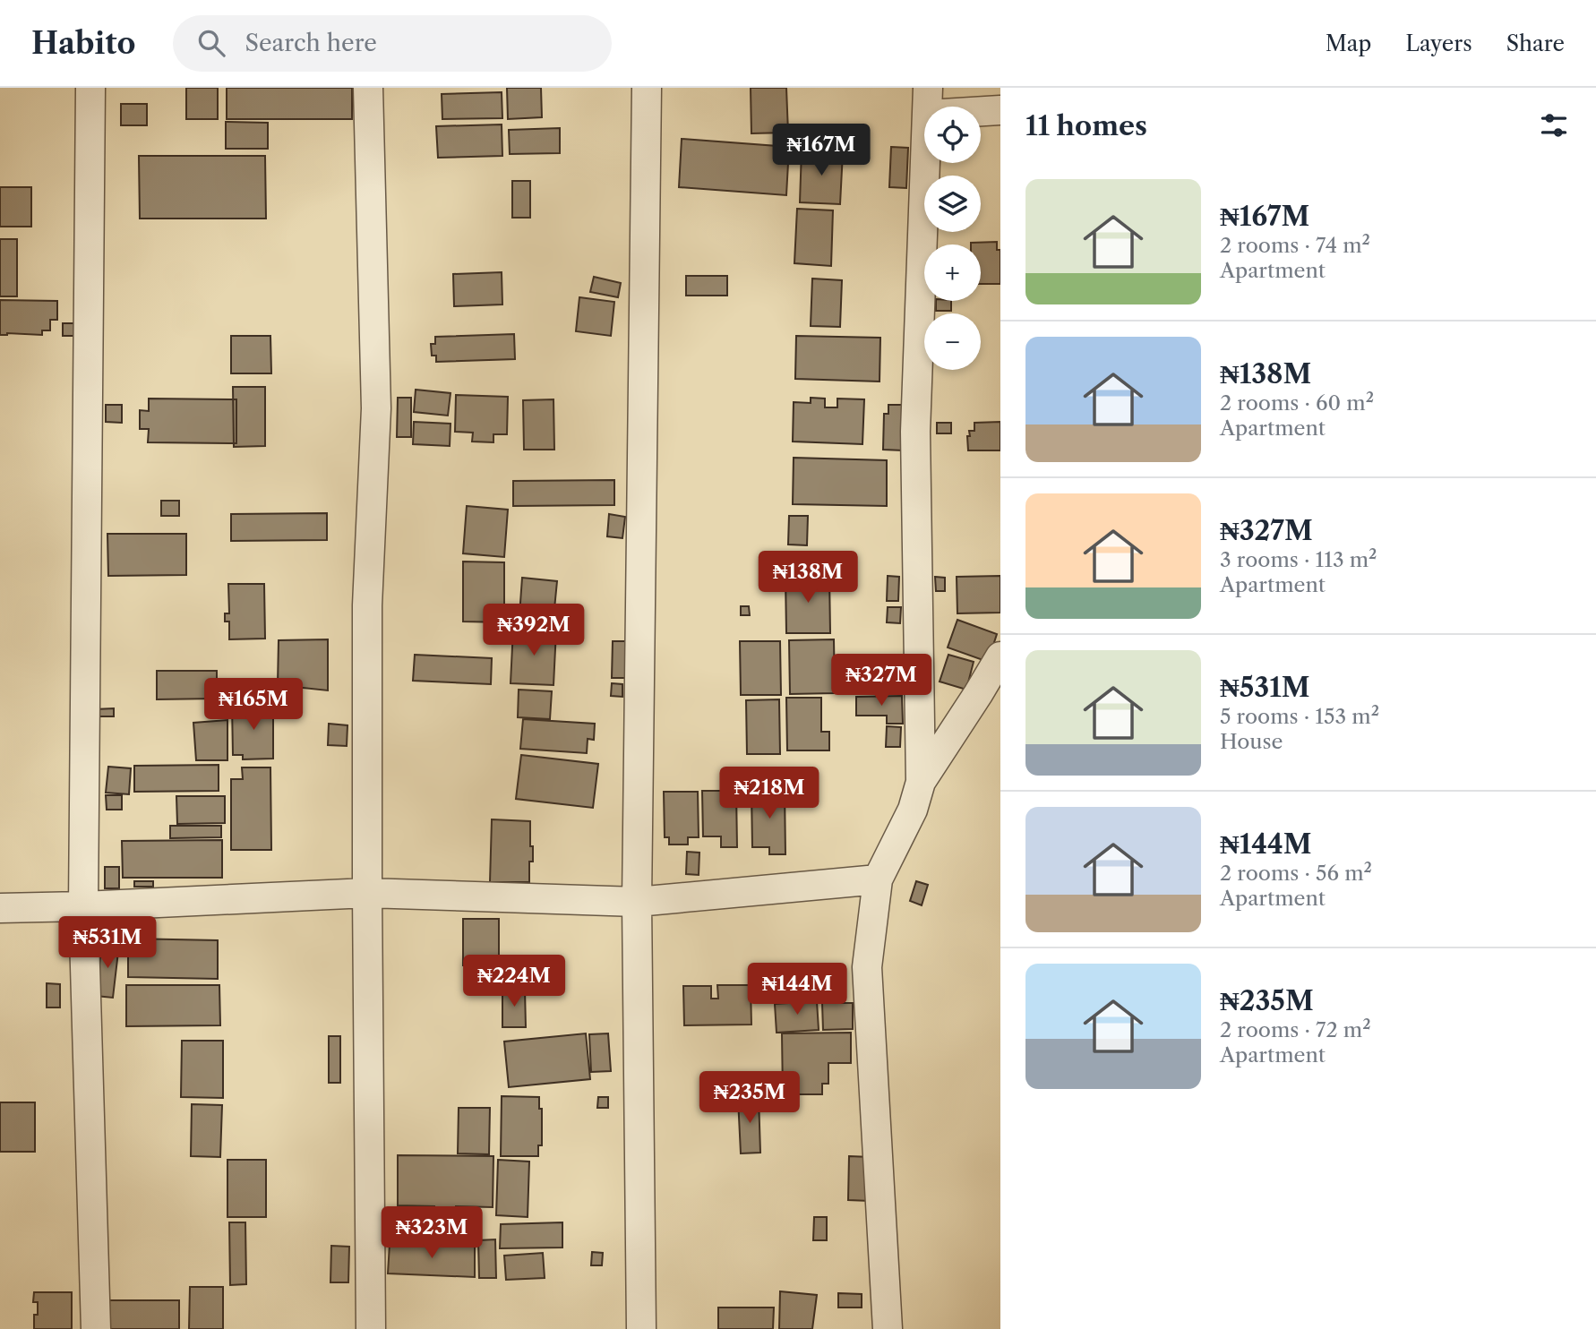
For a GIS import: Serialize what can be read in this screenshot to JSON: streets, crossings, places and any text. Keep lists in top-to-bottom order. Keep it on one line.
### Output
{"page":{"header":"Habito","search":"Search here","nav":["Map","Layers","Share"],"heading":"11 homes","map_buttons":["+","−"],"price":["₦167M","₦138M","₦392M","₦327M","₦165M","₦218M","₦531M","₦224M","₦144M","₦235M","₦323M"],"list":[{"name":"₦167M","note":"2 rooms · 74 m² · Apartment"},{"name":"₦138M","note":"2 rooms · 60 m² · Apartment"},{"name":"₦327M","note":"3 rooms · 113 m² · Apartment"},{"name":"₦531M","note":"5 rooms · 153 m² · House"},{"name":"₦144M","note":"2 rooms · 56 m² · Apartment"},{"name":"₦235M","note":"2 rooms · 72 m² · Apartment"}]}}
